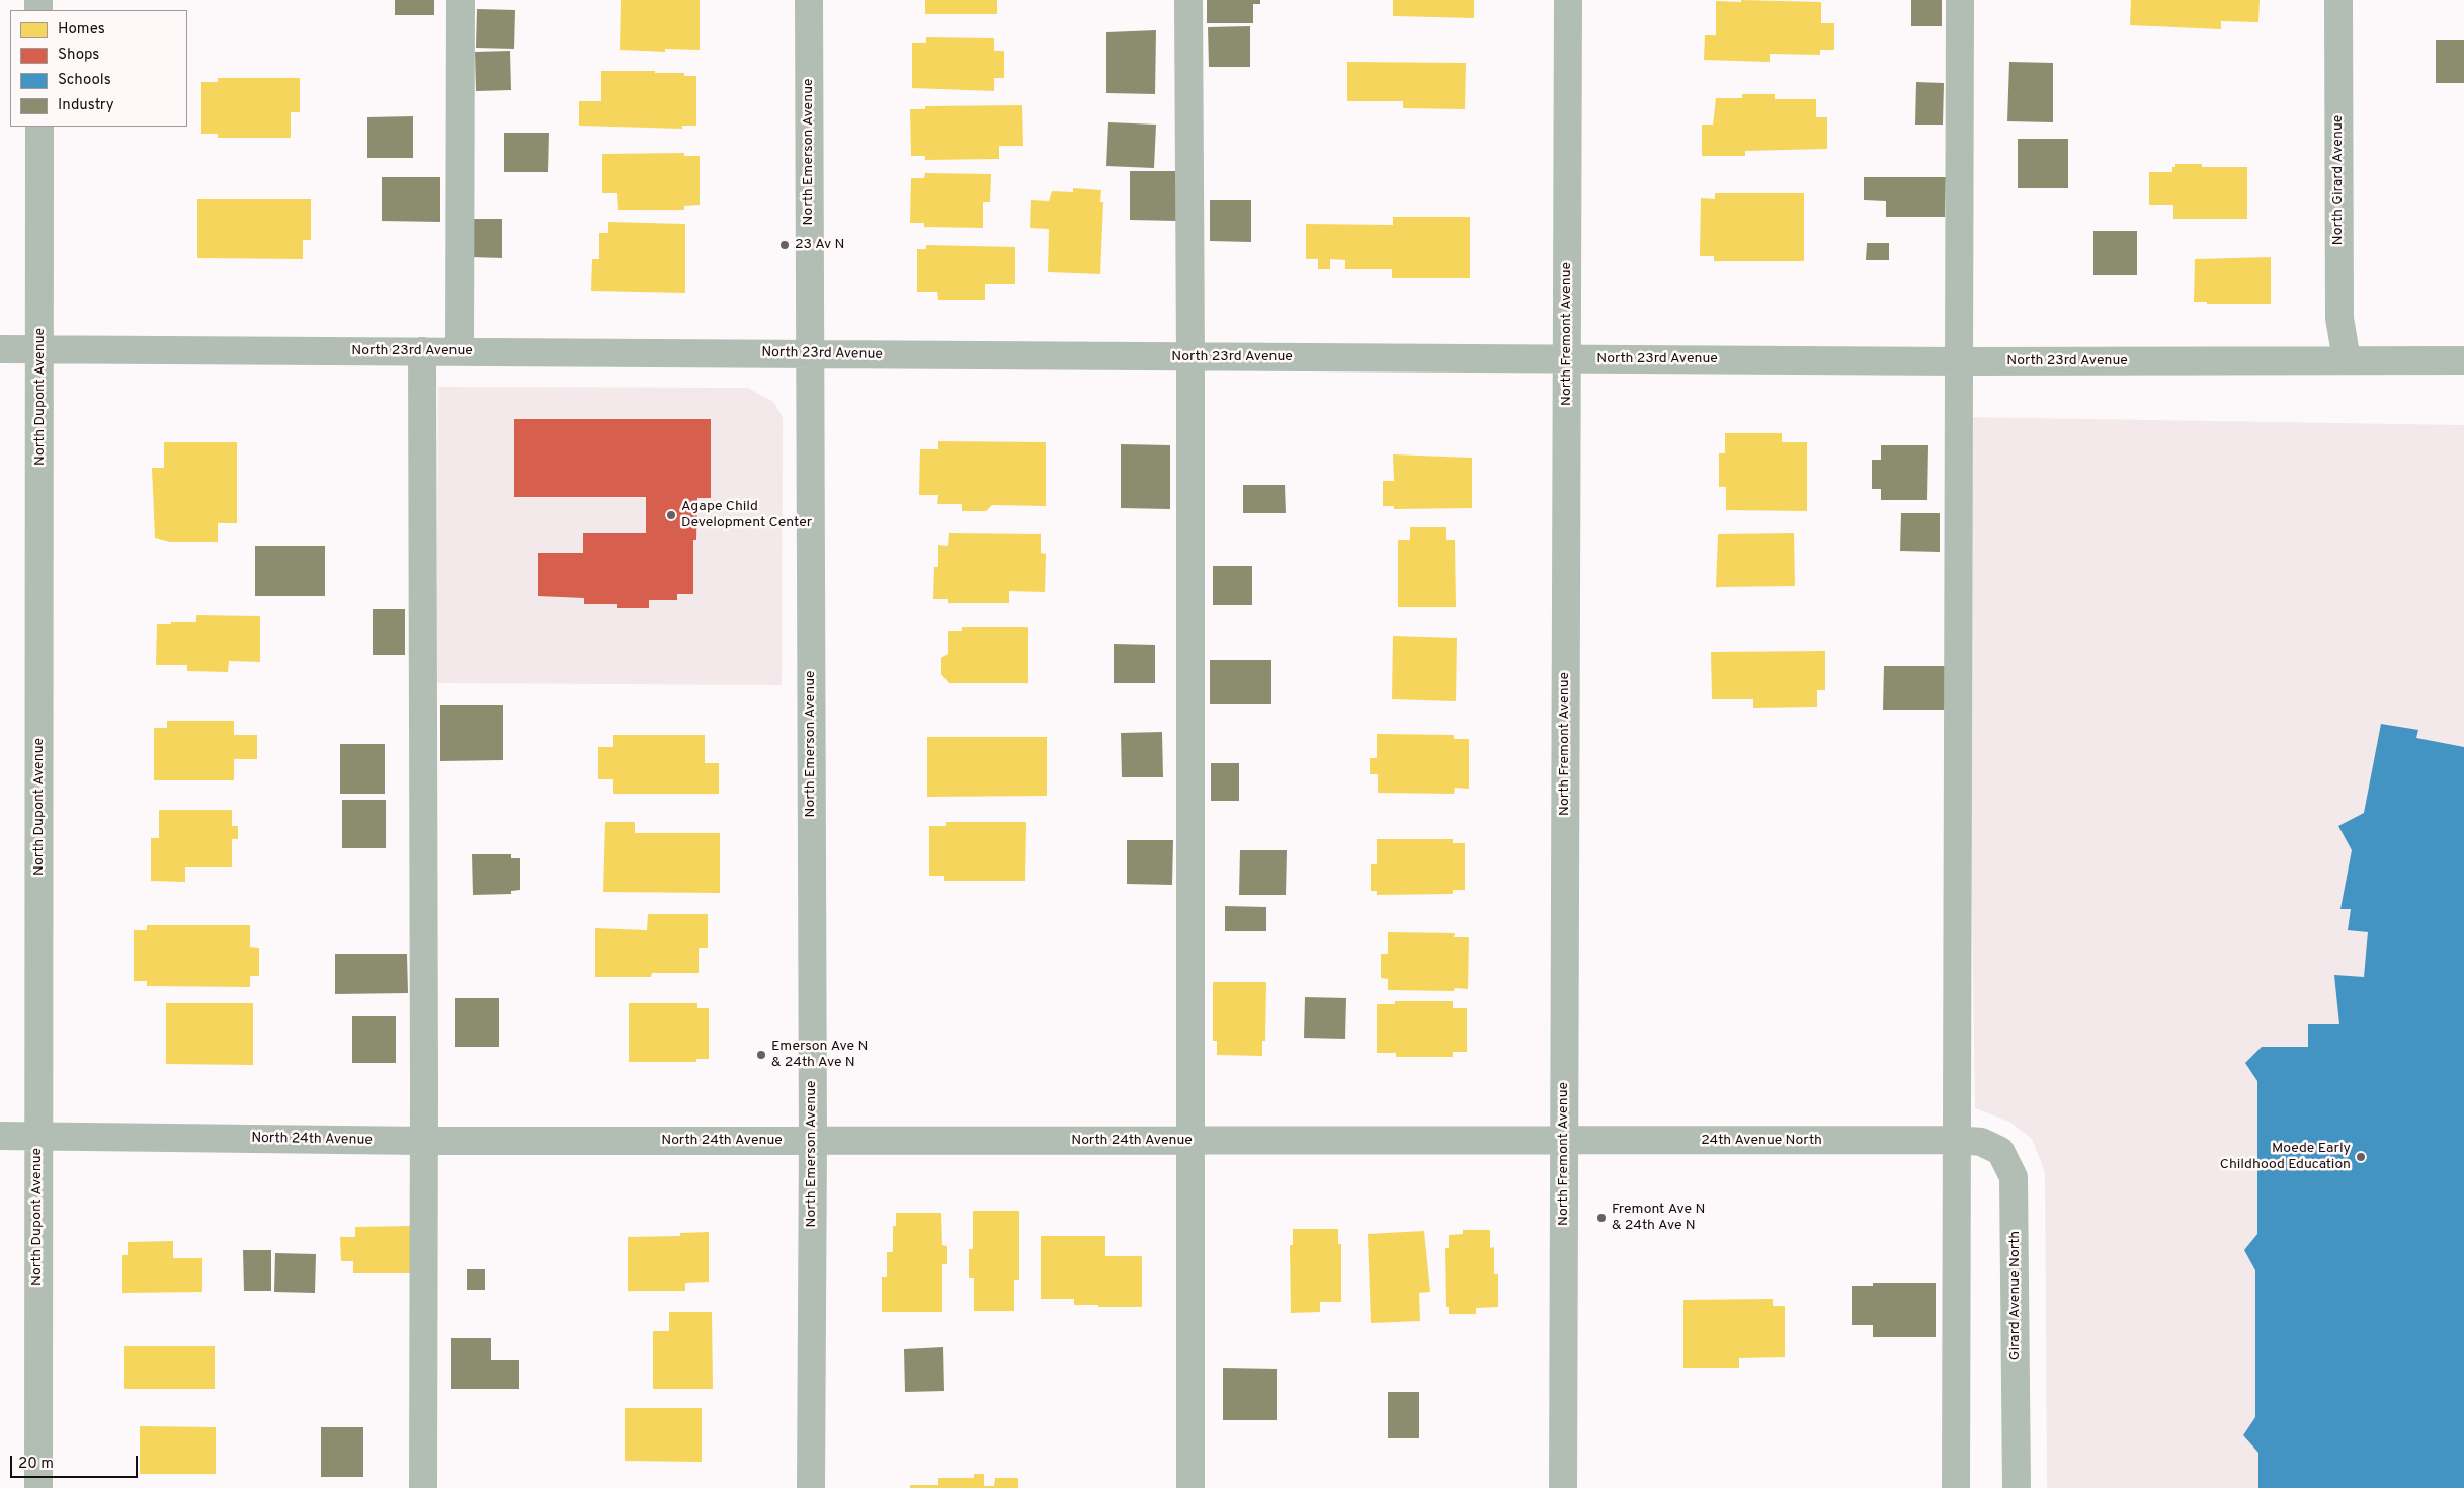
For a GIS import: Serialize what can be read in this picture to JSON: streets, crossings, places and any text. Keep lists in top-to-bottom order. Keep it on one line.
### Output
{"streets":{"street":["North Emerson Avenue","North Girard Avenue","North Fremont Avenue","North 23rd Avenue","North Dupont Avenue","North 24th Avenue","24th Avenue North","Girard Avenue North"]},"crossings":[["North Emerson Avenue","North 23rd Avenue"],["North Emerson Avenue","North 24th Avenue"],["North Girard Avenue","North 23rd Avenue"],["North Fremont Avenue","North 23rd Avenue"],["North Fremont Avenue","North 24th Avenue"],["North Fremont Avenue","24th Avenue North"],["North 23rd Avenue","North Dupont Avenue"],["North Dupont Avenue","North 24th Avenue"],["North 24th Avenue","24th Avenue North"],["24th Avenue North","Girard Avenue North"]],"places":["23 Av N","Agape Child Development Center","Emerson Ave N & 24th Ave N","Moede Early Childhood Education","Fremont Ave N & 24th Ave N"],"legend":["Homes","Shops","Schools","Industry"],"scale_bar":"20 m"}
